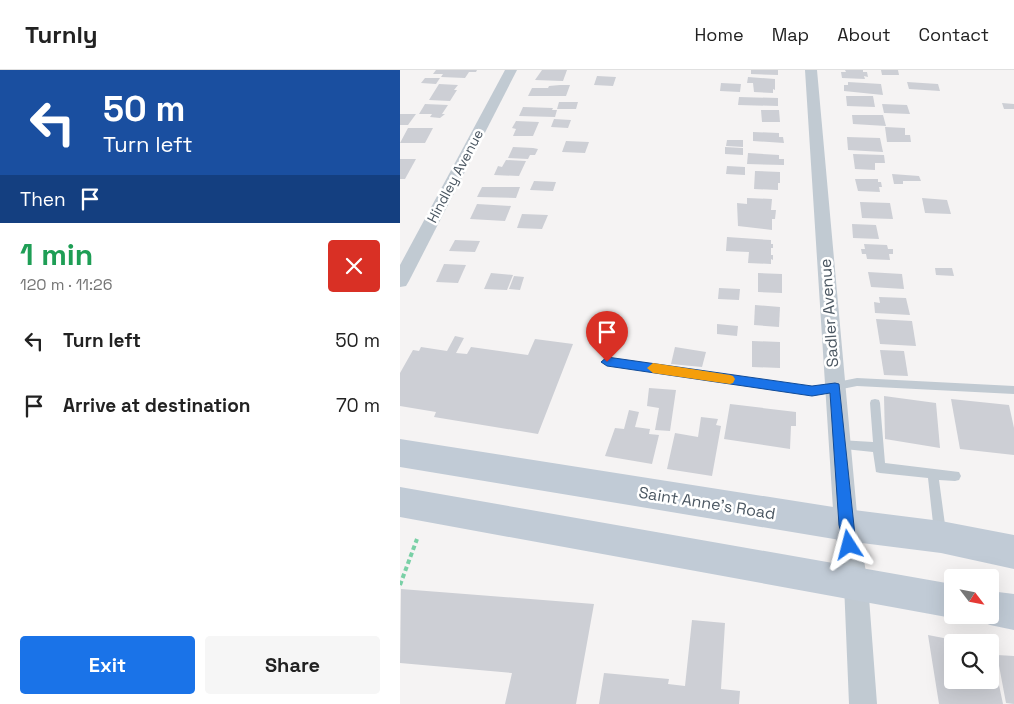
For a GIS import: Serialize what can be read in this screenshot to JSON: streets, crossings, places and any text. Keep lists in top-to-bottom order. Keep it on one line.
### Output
{"streets":{"main road":["Saint Anne's Road"],"street":["Hindley Avenue","Sadler Avenue"]},"crossings":[["Sadler Avenue","Saint Anne's Road"]],"north":"bottom right","page":{"header":"Turnly","nav":["Home","Map","About","Contact"],"turn":["50 m","Turn left"],"then":"Then","heading":["1 min","120 m · 11:26"],"list":[{"name":"Turn left","value":"50 m"},{"name":"Arrive at destination","value":"70 m"}],"buttons":["Exit","Share"]}}
